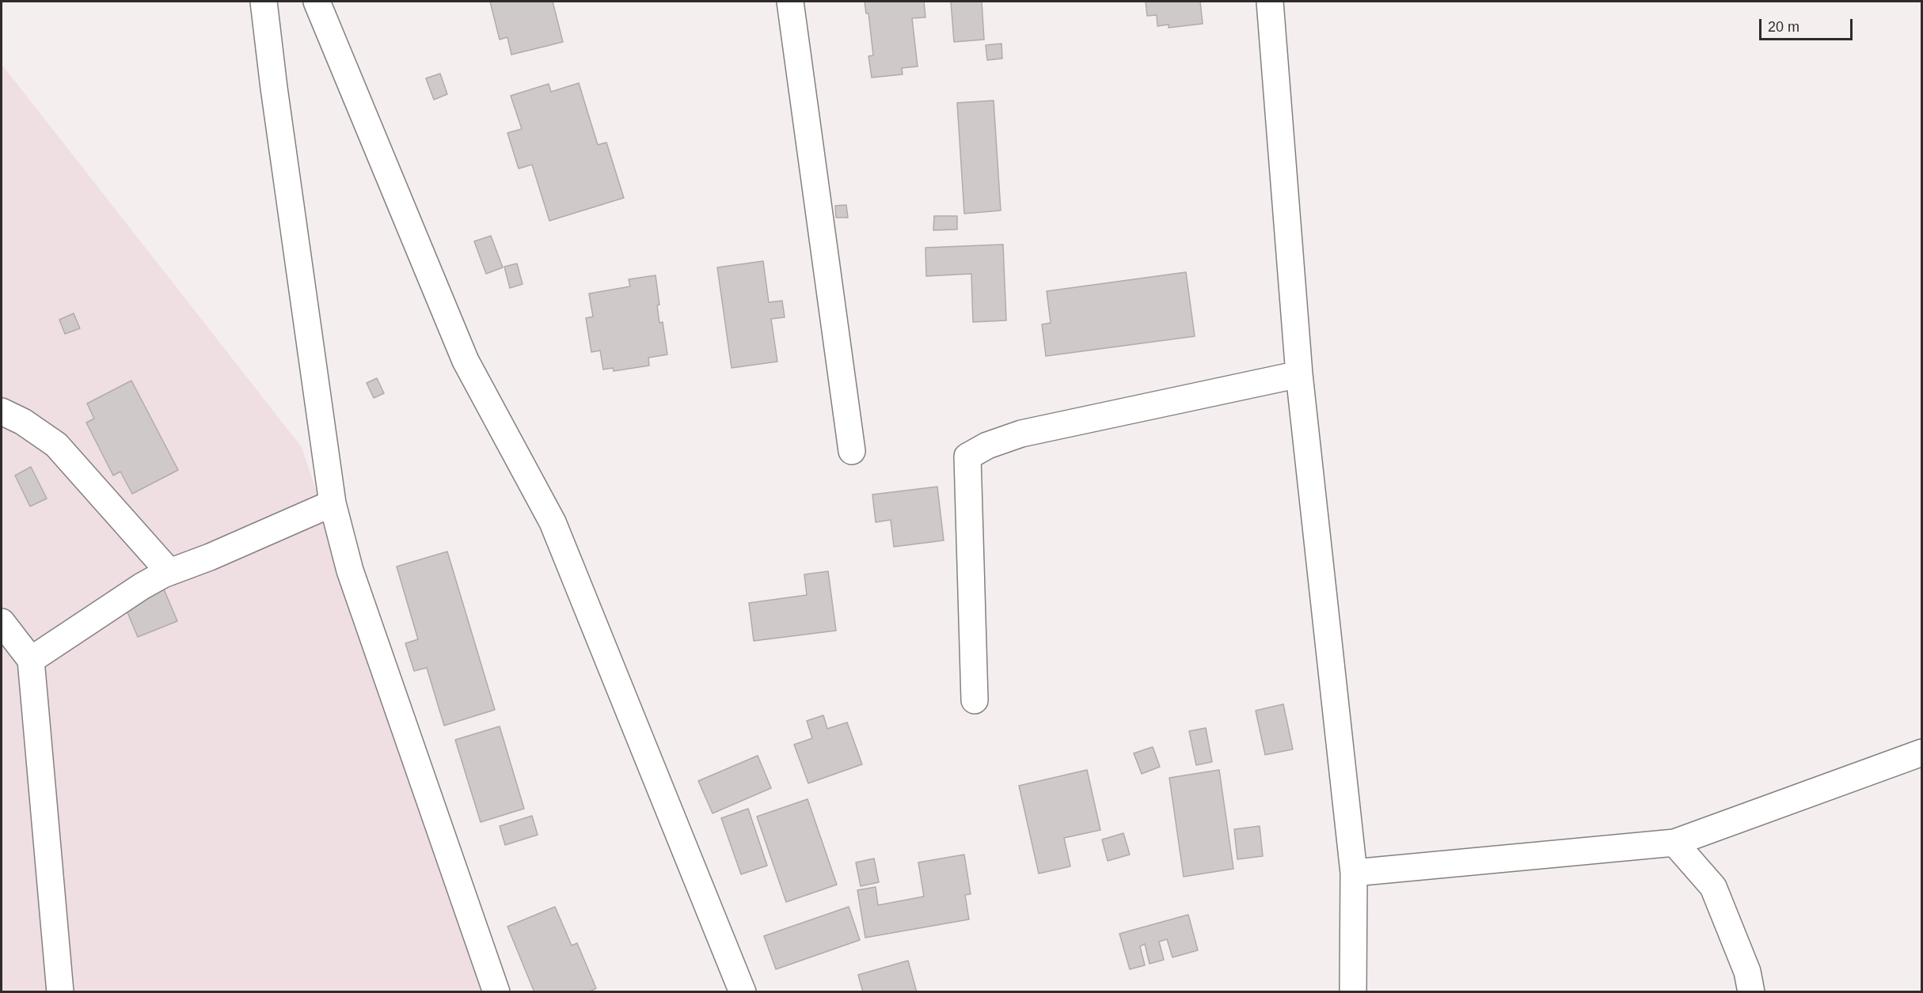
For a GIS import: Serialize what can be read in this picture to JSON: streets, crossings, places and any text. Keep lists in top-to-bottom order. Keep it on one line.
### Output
{"scale_bar":"20 m"}
